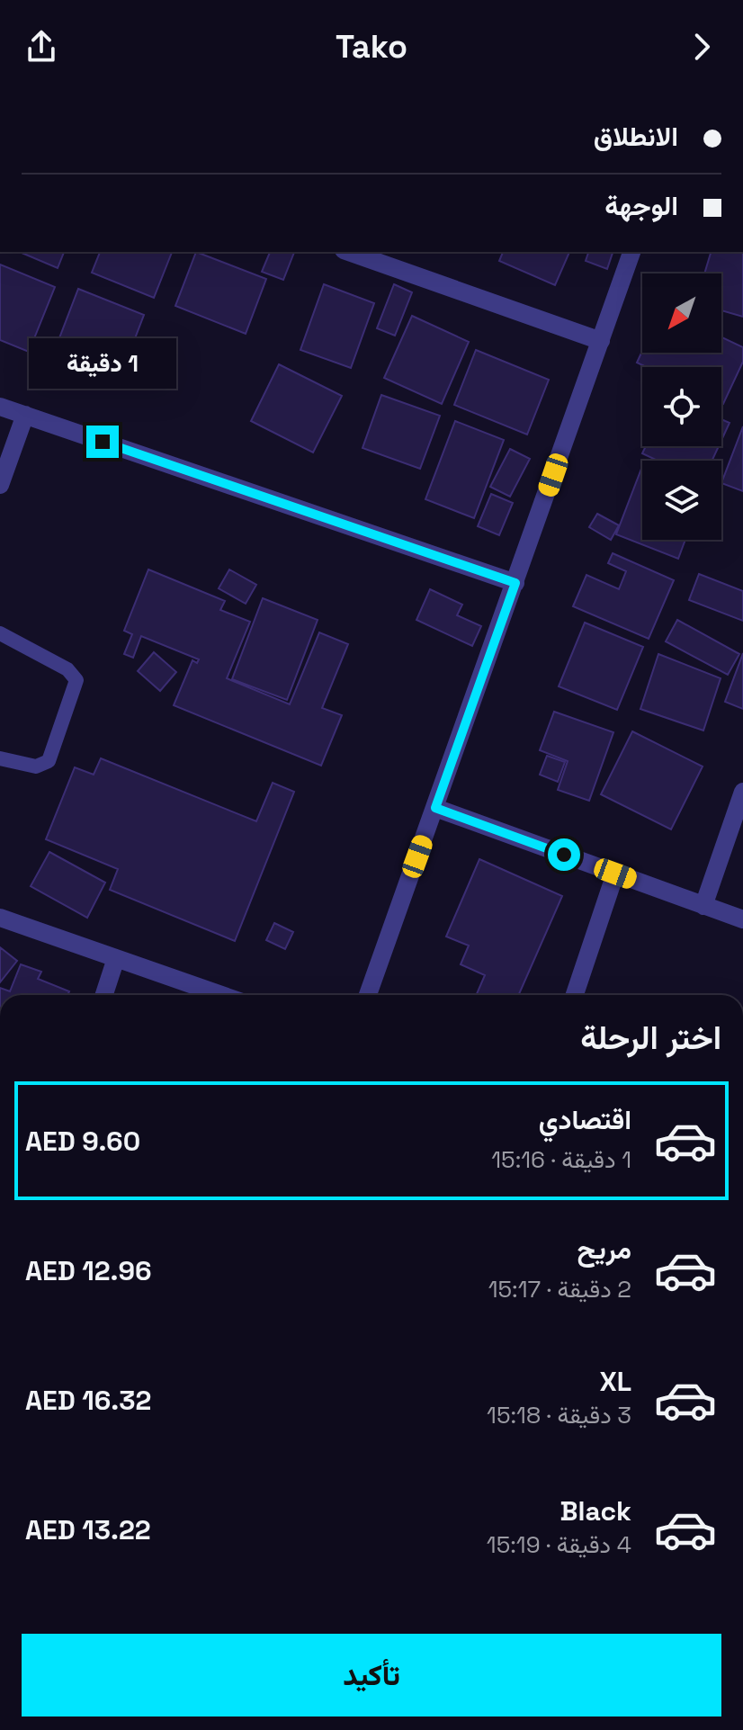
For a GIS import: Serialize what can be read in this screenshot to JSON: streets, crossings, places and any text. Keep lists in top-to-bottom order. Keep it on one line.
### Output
{"north":"bottom left","page":{"header":"Tako","banner":["الانطلاق","الوجهة"],"bubble":"1 دقيقة","heading":"اختر الرحلة","list":[{"name":"اقتصادي","note":"1 دقيقة · 15:16","value":"AED 9.60"},{"name":"مريح","note":"2 دقيقة · 15:17","value":"AED 12.96"},{"name":"XL","note":"3 دقيقة · 15:18","value":"AED 16.32"},{"name":"Black","note":"4 دقيقة · 15:19","value":"AED 13.22"}],"buttons":"تأكيد"}}
